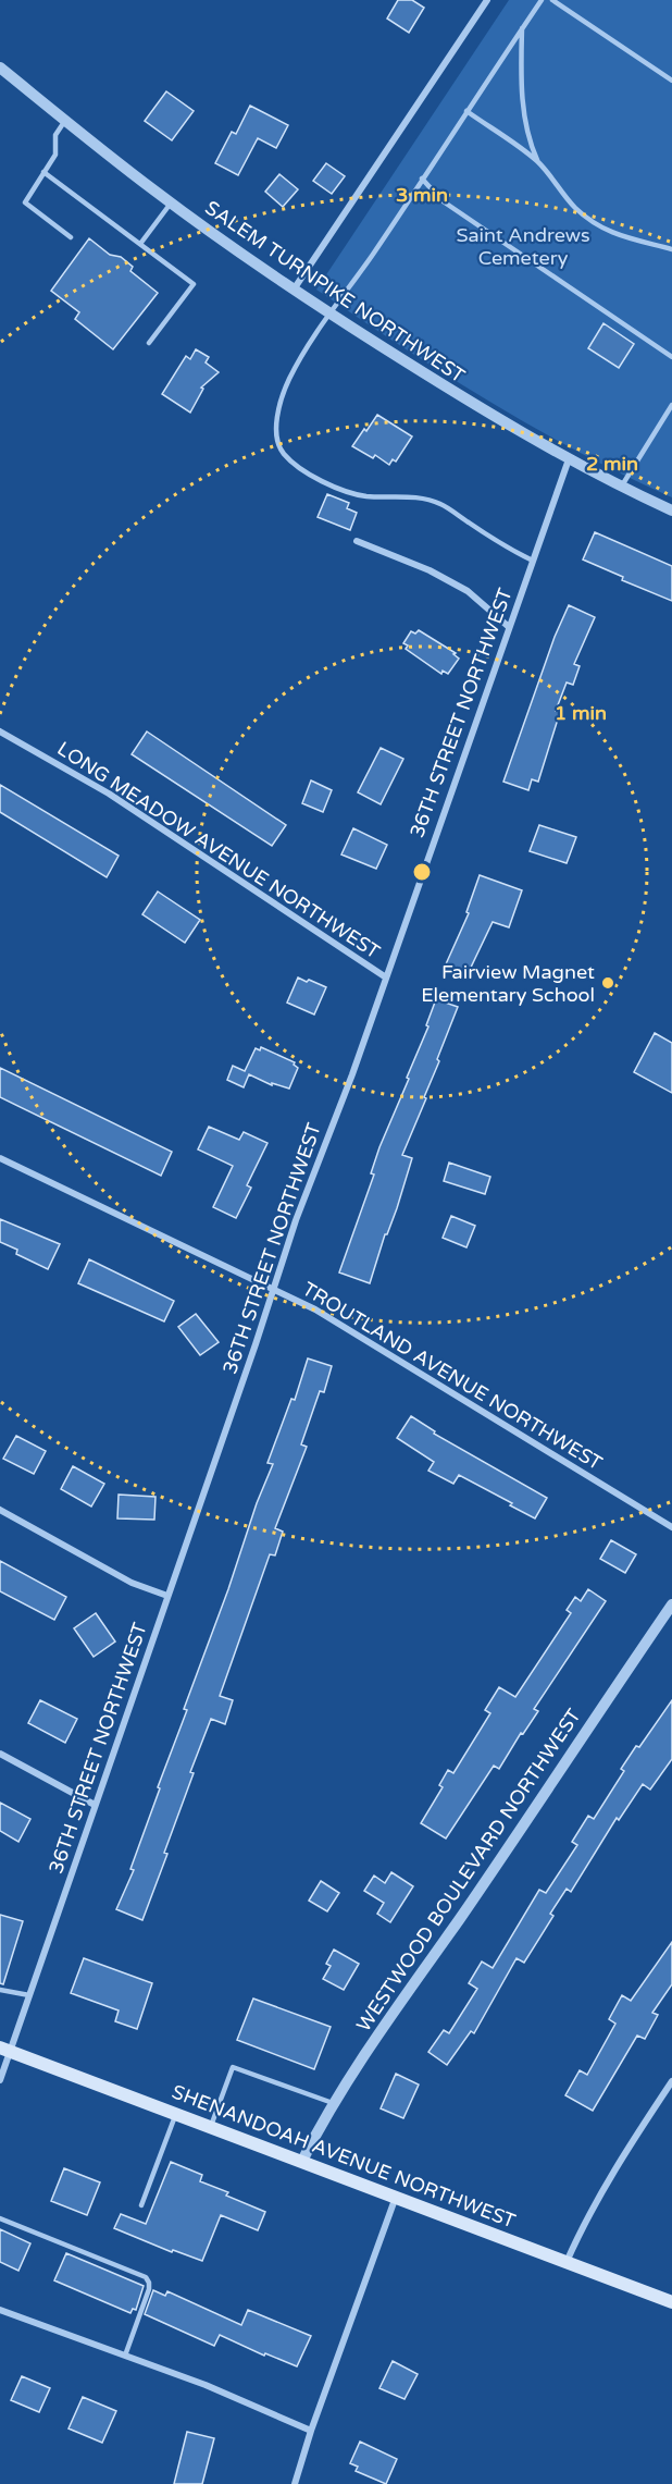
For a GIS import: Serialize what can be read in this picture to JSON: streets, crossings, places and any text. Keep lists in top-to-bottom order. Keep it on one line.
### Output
{"streets":{"main road":["SHENANDOAH AVENUE NORTHWEST"],"street":["SALEM TURNPIKE NORTHWEST","36TH STREET NORTHWEST","LONG MEADOW AVENUE NORTHWEST","TROUTLAND AVENUE NORTHWEST","WESTWOOD BOULEVARD NORTHWEST"]},"crossings":[["SALEM TURNPIKE NORTHWEST","36TH STREET NORTHWEST"],["36TH STREET NORTHWEST","LONG MEADOW AVENUE NORTHWEST"],["36TH STREET NORTHWEST","TROUTLAND AVENUE NORTHWEST"],["36TH STREET NORTHWEST","SHENANDOAH AVENUE NORTHWEST"],["WESTWOOD BOULEVARD NORTHWEST","SHENANDOAH AVENUE NORTHWEST"]],"parks":["Saint Andrews Cemetery"],"places":["Fairview Magnet Elementary School"],"rings":["3 min","2 min","1 min"]}
